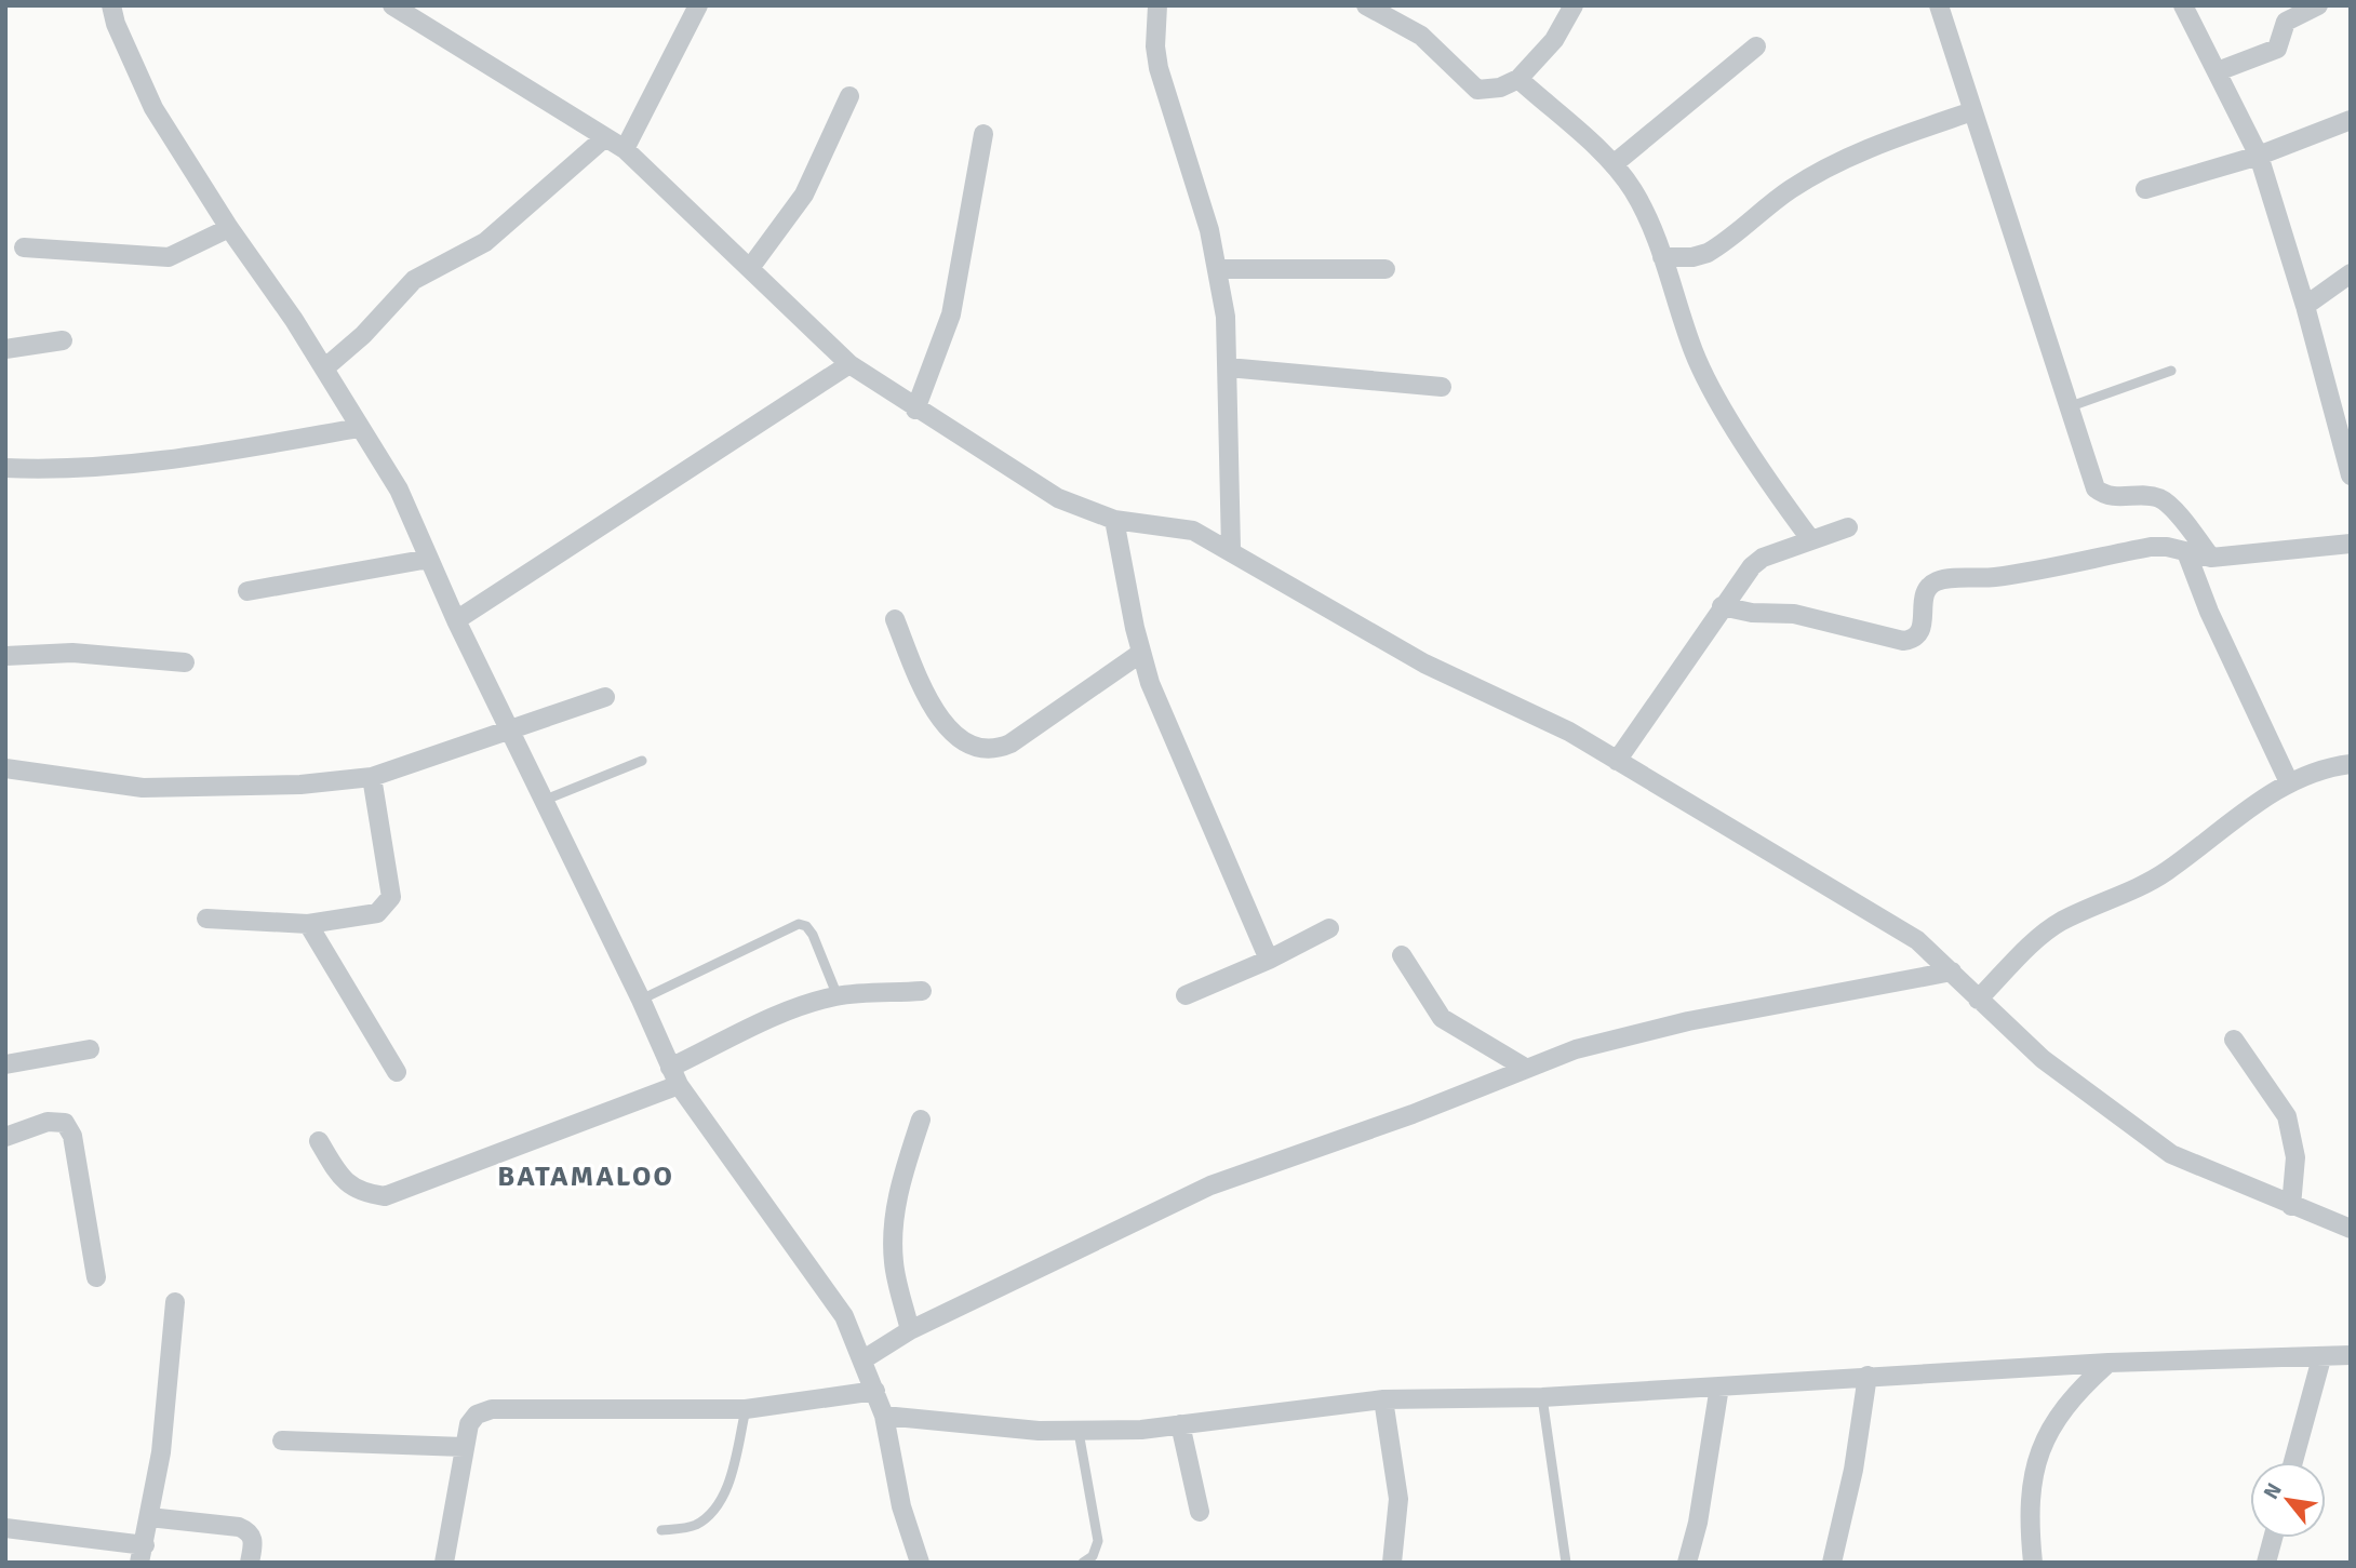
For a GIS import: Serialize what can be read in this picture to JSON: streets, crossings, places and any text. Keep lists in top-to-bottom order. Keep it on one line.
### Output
{"districts":["BATAMALOO"],"north":"top left"}
